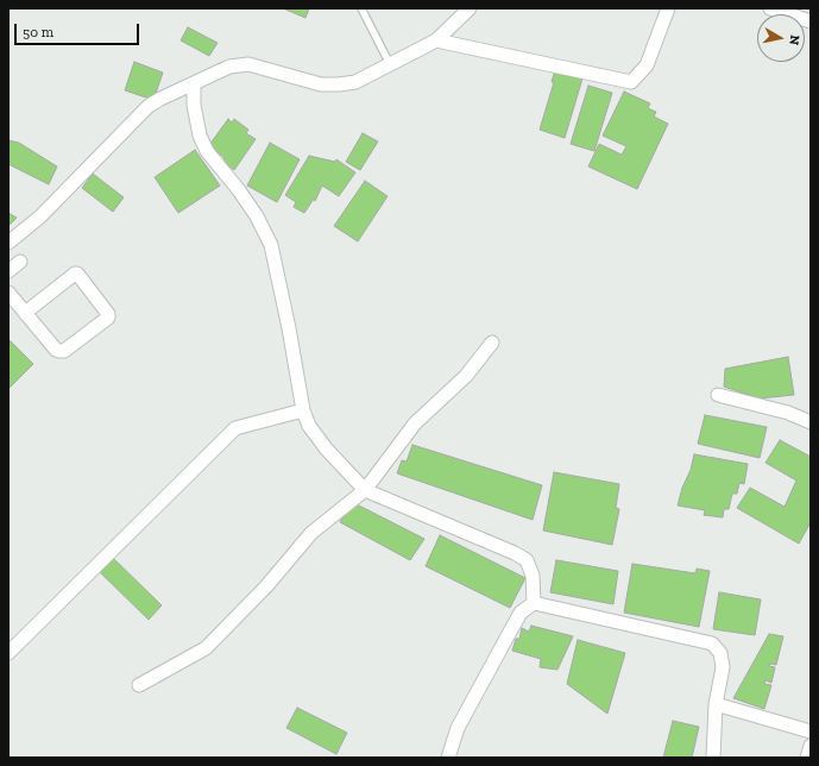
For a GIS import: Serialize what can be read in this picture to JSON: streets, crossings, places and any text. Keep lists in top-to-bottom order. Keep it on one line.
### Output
{"scale_bar":"50 m","north":"right"}
